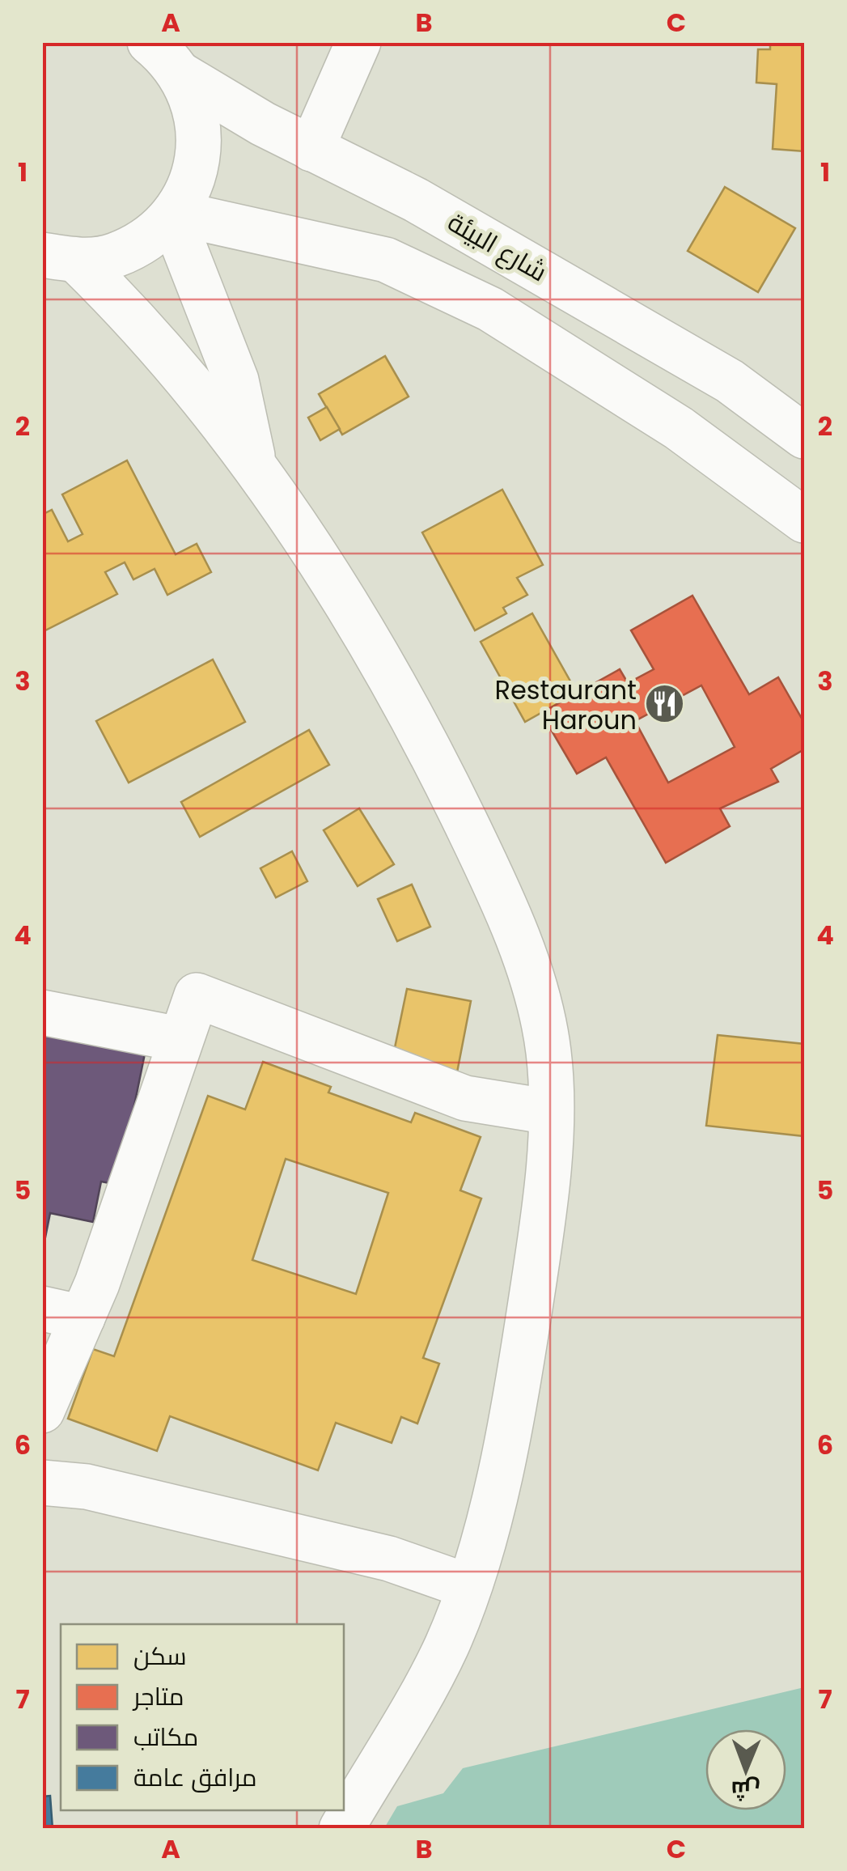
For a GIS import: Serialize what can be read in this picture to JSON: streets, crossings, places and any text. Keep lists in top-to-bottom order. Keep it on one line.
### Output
{"streets":{"main road":["شارع البيئة"]},"places":{"restaurant":["Restaurant Haroun"]},"legend":["سكن","متاجر","مكاتب","مرافق عامة"],"north":"bottom","grid":{"columns":["A","B","C"],"rows":["1","2","3","4","5","6","7"]}}
